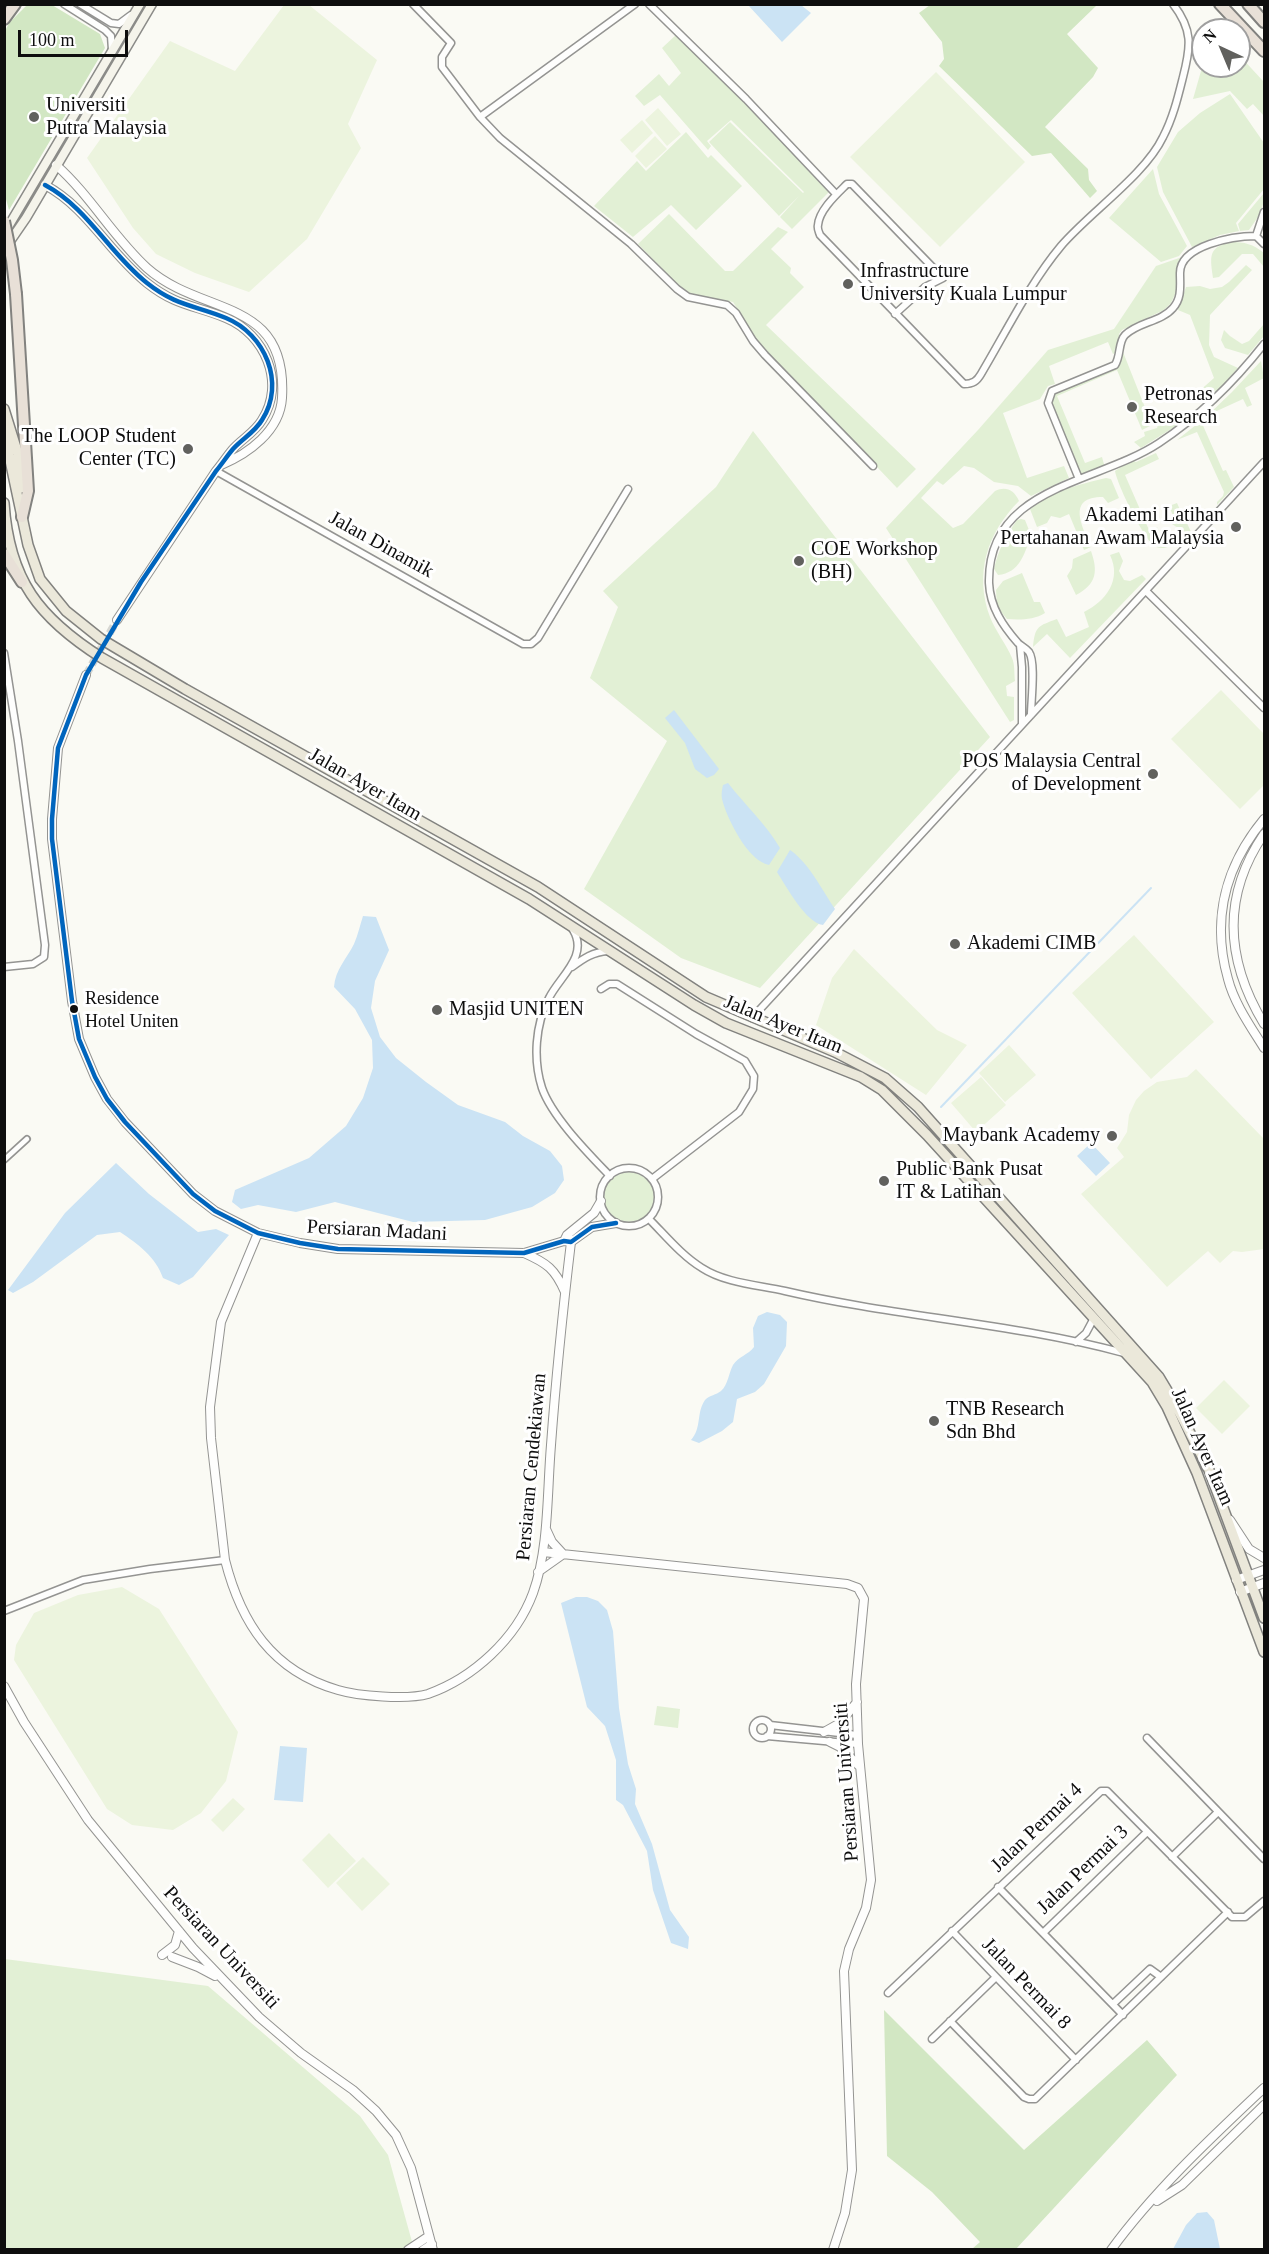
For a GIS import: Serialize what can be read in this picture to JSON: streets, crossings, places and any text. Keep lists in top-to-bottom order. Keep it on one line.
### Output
{"streets":{"main road":["Jalan Ayer Itam"],"street":["Jalan Dinamik","Persiaran Madani","Persiaran Cendekiawan","Persiaran Universiti","Jalan Permai 4","Jalan Permai 3","Jalan Permai 8"]},"crossings":[["Persiaran Madani","Persiaran Cendekiawan"],["Persiaran Cendekiawan","Persiaran Universiti"],["Jalan Permai 4","Jalan Permai 3"],["Jalan Permai 4","Jalan Permai 8"]],"places":["Universiti Putra Malaysia","Infrastructure University Kuala Lumpur","Petronas Research","The LOOP Student Center (TC)","Akademi Latihan Pertahanan Awam Malaysia","COE Workshop (BH)","POS Malaysia Central of Development","Akademi CIMB","Residence Hotel Uniten","Masjid UNITEN","Maybank Academy","Public Bank Pusat IT & Latihan","TNB Research Sdn Bhd"],"scale_bar":"100 m","north":"top left"}
